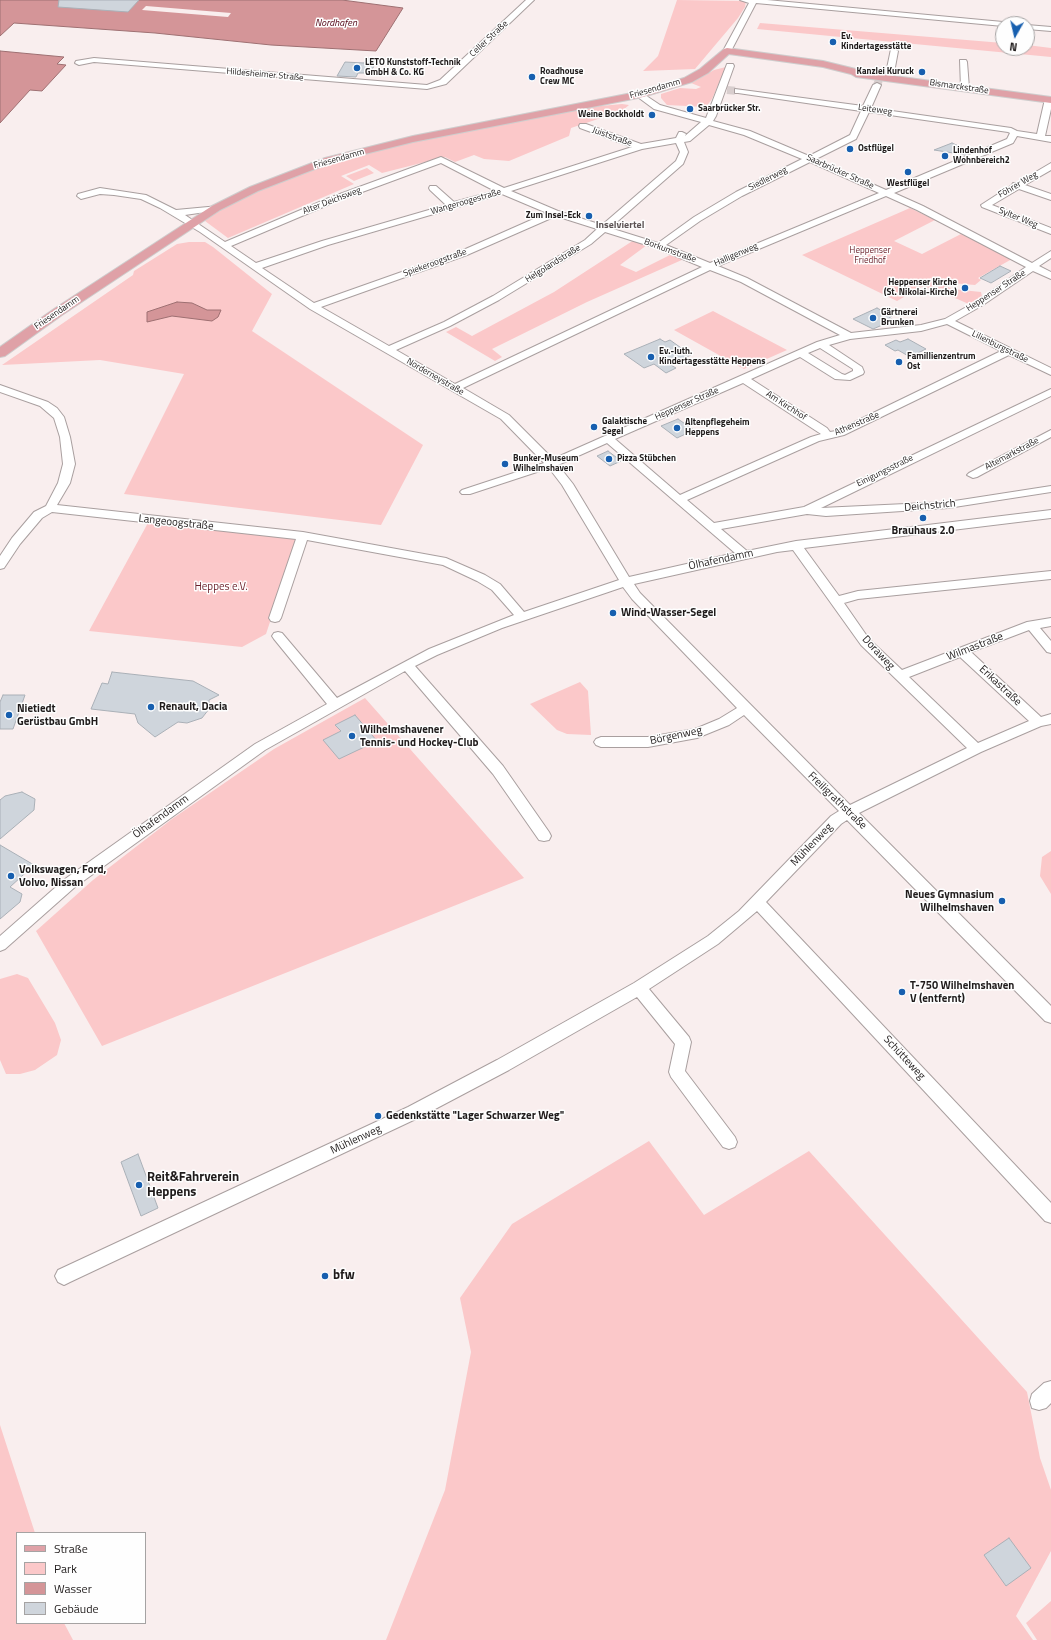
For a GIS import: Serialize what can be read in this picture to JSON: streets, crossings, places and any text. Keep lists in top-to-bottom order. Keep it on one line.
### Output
{"streets":{"main road":["Bismarckstraße","Friesendamm"],"street":["Celler Straße","Hildesheimer Straße","Leiteweg","Juiststraße","Saarbrücker Straße","Siedlerweg","Föhrer Weg","Alter Deichsweg","Wangeroogestraße","Sylter Weg","Borkumstraße","Halligenweg","Spiekeroogstraße","Helgolandstraße","Heppenser Straße","Lilienburgstraße","Norderneystraße","Am Kirchhof","Athenstraße","Altemarkstraße","Einigungsstraße","Deichstrich","Langeoogstraße","Ölhafendamm","Wilmastraße","Doraweg","Erikastraße","Börgenweg","Freiligrathstraße","Mühlenweg","Schütteweg"]},"crossings":[["Celler Straße","Hildesheimer Straße"],["Bismarckstraße","Friesendamm"],["Bismarckstraße","Siedlerweg"],["Friesendamm","Saarbrücker Straße"],["Friesendamm","Norderneystraße"],["Leiteweg","Siedlerweg"],["Leiteweg","Halligenweg"],["Juiststraße","Wangeroogestraße"],["Saarbrücker Straße","Siedlerweg"],["Saarbrücker Straße","Halligenweg"],["Saarbrücker Straße","Heppenser Straße"],["Siedlerweg","Borkumstraße"],["Föhrer Weg","Sylter Weg"],["Alter Deichsweg","Borkumstraße"],["Alter Deichsweg","Norderneystraße"],["Wangeroogestraße","Borkumstraße"],["Wangeroogestraße","Helgolandstraße"],["Wangeroogestraße","Norderneystraße"],["Borkumstraße","Halligenweg"],["Borkumstraße","Spiekeroogstraße"],["Borkumstraße","Helgolandstraße"],["Borkumstraße","Heppenser Straße"],["Halligenweg","Norderneystraße"],["Spiekeroogstraße","Norderneystraße"],["Helgolandstraße","Norderneystraße"],["Heppenser Straße","Lilienburgstraße"],["Heppenser Straße","Norderneystraße"],["Heppenser Straße","Am Kirchhof"],["Lilienburgstraße","Athenstraße"],["Norderneystraße","Ölhafendamm"],["Norderneystraße","Freiligrathstraße"],["Am Kirchhof","Athenstraße"],["Einigungsstraße","Deichstrich"],["Langeoogstraße","Ölhafendamm"],["Ölhafendamm","Doraweg"],["Ölhafendamm","Freiligrathstraße"],["Wilmastraße","Doraweg"],["Wilmastraße","Erikastraße"],["Doraweg","Mühlenweg"],["Erikastraße","Mühlenweg"],["Börgenweg","Freiligrathstraße"],["Freiligrathstraße","Mühlenweg"],["Mühlenweg","Schütteweg"]],"districts":["Inselviertel"],"water":["Nordhafen"],"parks":["Heppenser Friedhof","Heppes e.V."],"places":["Ev. Kindertagesstätte","LETO Kunststoff-Technik GmbH & Co. KG","Kanzlei Kuruck","Roadhouse Crew MC","Saarbrücker Str.","Weine Bockholdt","Ostflügel","Lindenhof Wohnbereich2","Westflügel","Zum Insel-Eck","Heppenser Kirche (St. Nikolai-Kirche)","Gärtnerei Brunken","Ev.-luth. Kindertagesstätte Heppens","Famillienzentrum Ost","Galaktische Segel","Altenpflegeheim Heppens","Pizza Stübchen","Bunker-Museum Wilhelmshaven","Brauhaus 2.0","Wind-Wasser-Segel","Renault, Dacia","Nietiedt Gerüstbau GmbH","Wilhelmshavener Tennis- und Hockey-Club","Volkswagen, Ford, Volvo, Nissan","Neues Gymnasium Wilhelmshaven","T-750 Wilhelmshaven V (entfernt)","Gedenkstätte \"Lager Schwarzer Weg\"","Reit&Fahrverein Heppens","bfw"],"legend":["Straße","Park","Wasser","Gebäude"],"north":"bottom"}
